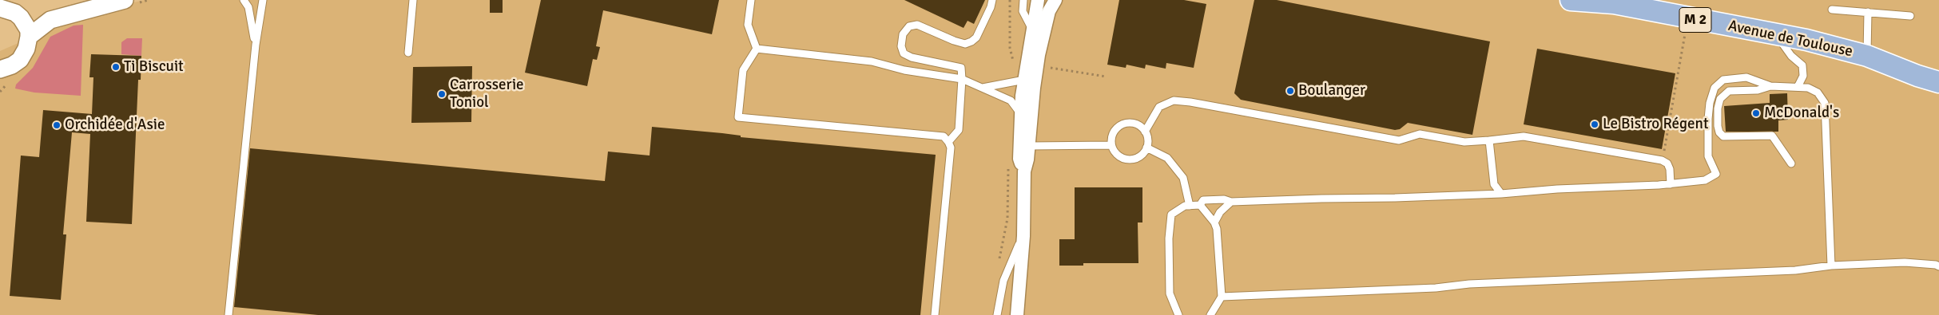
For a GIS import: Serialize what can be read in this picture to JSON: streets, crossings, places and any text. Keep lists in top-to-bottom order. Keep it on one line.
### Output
{"streets":{"main road":["M 2","Avenue de Toulouse"]},"crossings":[["M 2","Avenue de Toulouse"]],"places":["Ti Biscuit","Boulanger","Carrosserie Toniol","McDonald's","Le Bistro Régent","Orchidée d'Asie"]}
